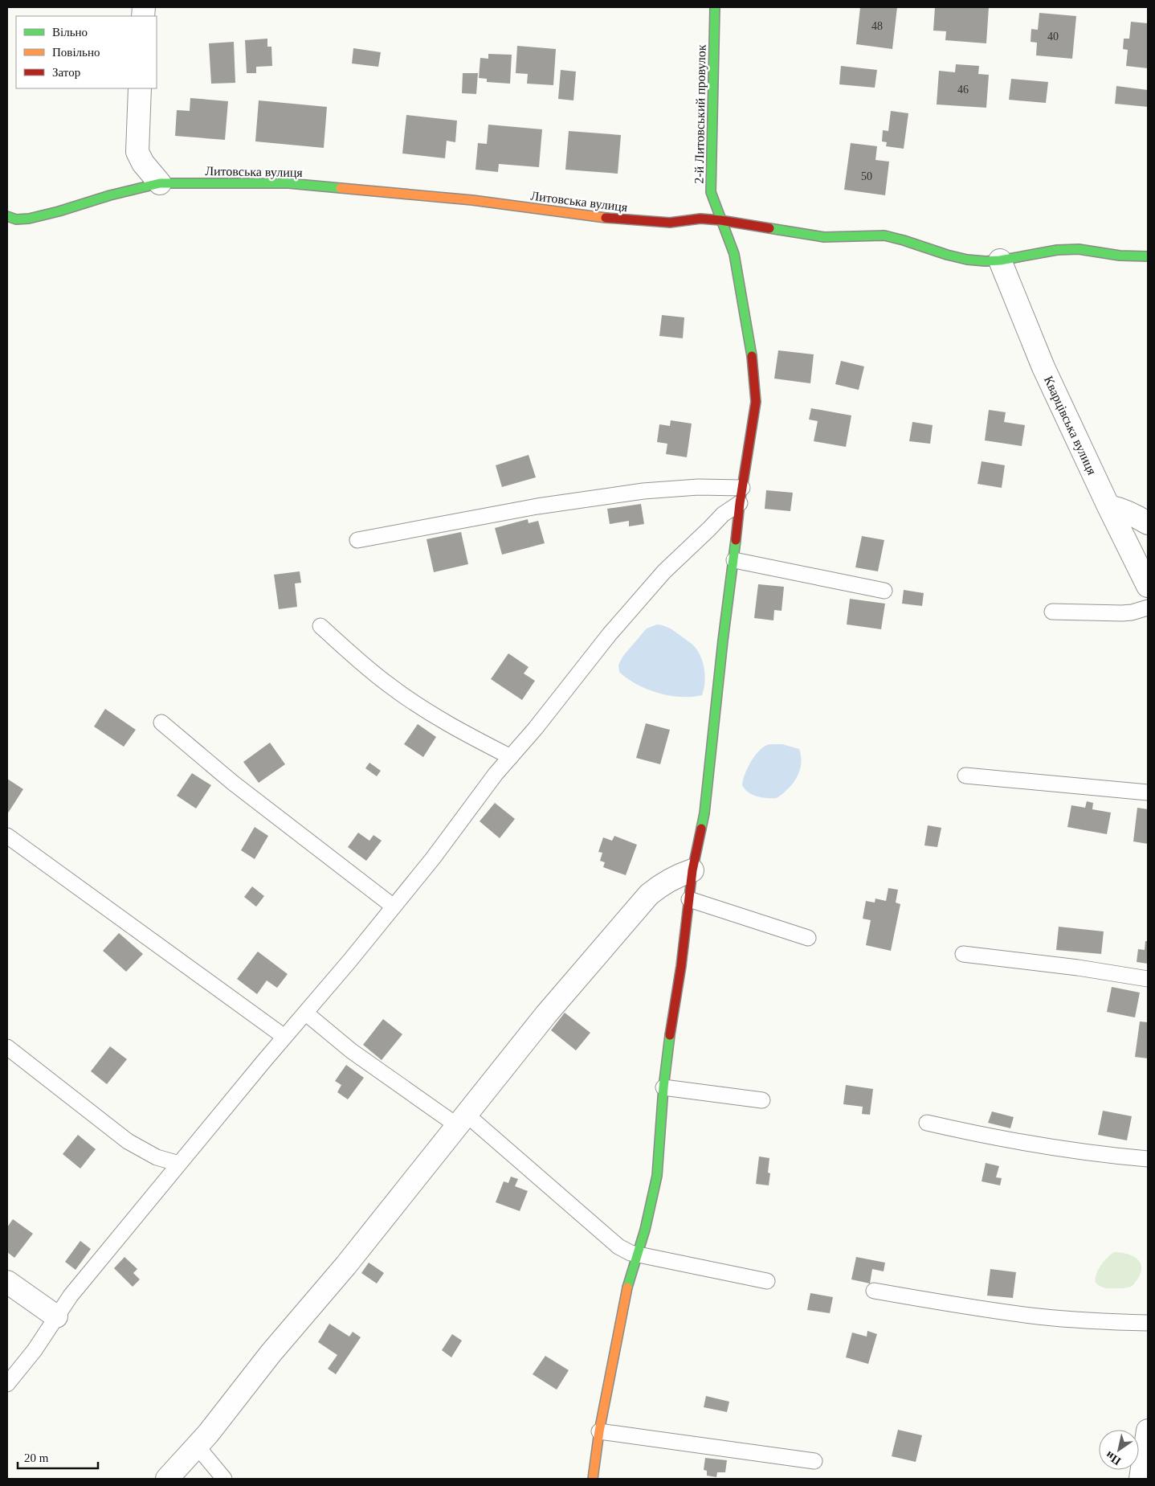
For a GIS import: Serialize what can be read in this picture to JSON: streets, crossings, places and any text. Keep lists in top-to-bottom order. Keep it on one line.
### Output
{"streets":{"street":["2-й Литовський провулок","Литовська вулиця","Кварцівська вулиця"]},"crossings":[["2-й Литовський провулок","Литовська вулиця"],["Литовська вулиця","Кварцівська вулиця"]],"house_numbers":["48","40","46","50"],"legend":["Вільно","Повільно","Затор"],"scale_bar":"20 m","north":"bottom left"}
